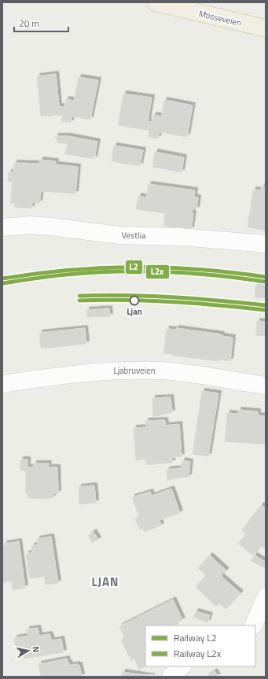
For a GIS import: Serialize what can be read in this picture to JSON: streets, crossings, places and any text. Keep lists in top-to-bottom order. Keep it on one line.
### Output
{"streets":{"highway":["Mosseveien"],"street":["Vestlia","Ljabruveien"]},"districts":["LJAN"],"places":["Ljan"],"lines":["rail line L2","rail line L2x"],"legend":["Railway L2","Railway L2x"],"scale_bar":"20 m","north":"right"}
